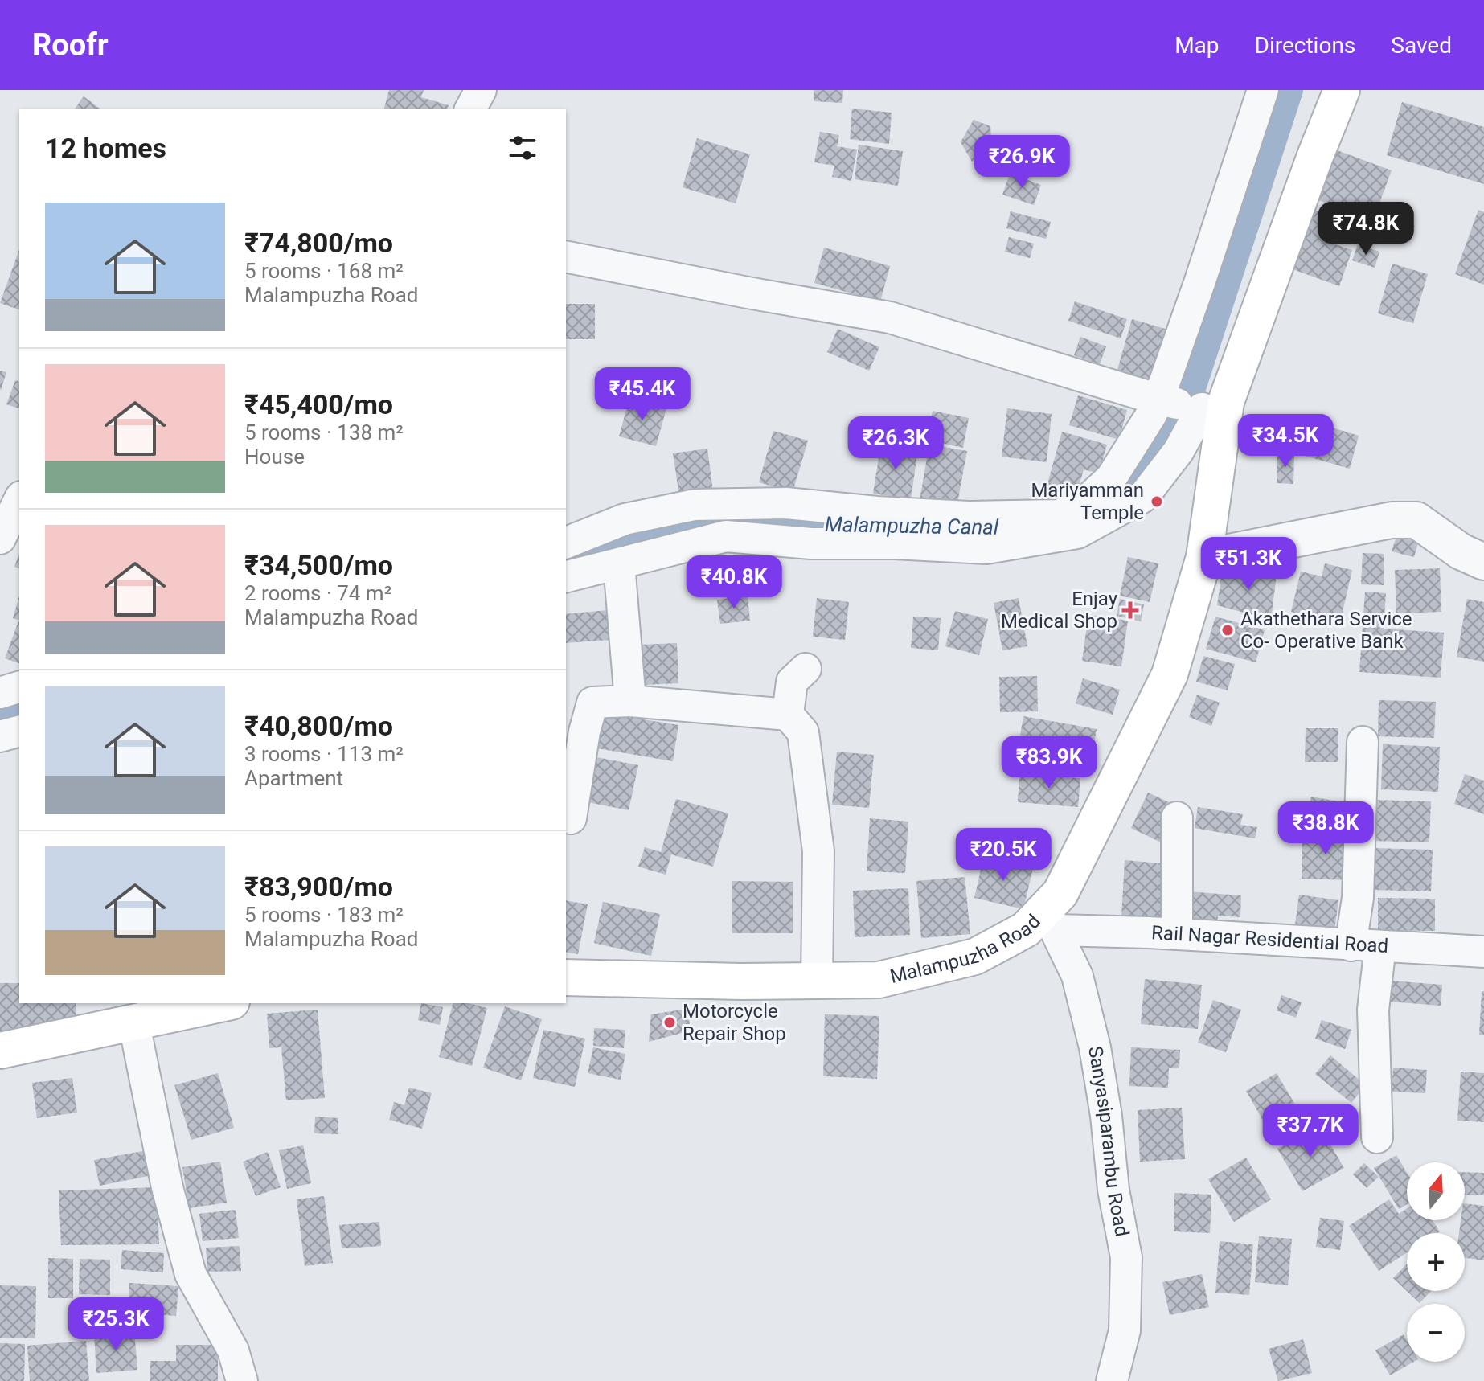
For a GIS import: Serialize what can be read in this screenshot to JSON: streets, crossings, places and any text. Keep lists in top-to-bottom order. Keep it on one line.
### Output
{"streets":{"main road":["Malampuzha Road"],"street":["Rail Nagar Residential Road","Sanyasiparambu Road"]},"crossings":[["Rail Nagar Residential Road","Malampuzha Road"],["Rail Nagar Residential Road","Sanyasiparambu Road"],["Malampuzha Road","Sanyasiparambu Road"]],"water":["Malampuzha Canal"],"places":{"other":["Mariyamman Temple","Akathethara Service Co- Operative Bank","Motorcycle Repair Shop"],"health":["Enjay Medical Shop"]},"north":"top","page":{"header":"Roofr","nav":["Map","Directions","Saved"],"heading":"12 homes","price":["₹26.9K","₹74.8K","₹45.4K","₹34.5K","₹26.3K","₹51.3K","₹40.8K","₹83.9K","₹38.8K","₹20.5K","₹37.7K","₹25.3K"],"list":[{"name":"₹74,800/mo","note":"5 rooms · 168 m² · Malampuzha Road"},{"name":"₹45,400/mo","note":"5 rooms · 138 m² · House"},{"name":"₹34,500/mo","note":"2 rooms · 74 m² · Malampuzha Road"},{"name":"₹40,800/mo","note":"3 rooms · 113 m² · Apartment"},{"name":"₹83,900/mo","note":"5 rooms · 183 m² · Malampuzha Road"}],"map_buttons":["+","−"]}}
